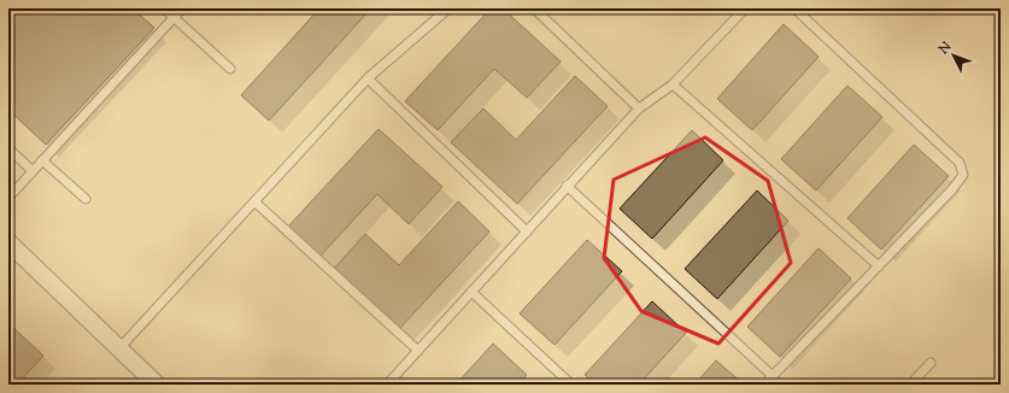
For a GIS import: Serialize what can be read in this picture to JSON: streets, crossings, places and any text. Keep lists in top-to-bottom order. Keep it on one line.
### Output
{"north":"top left"}
